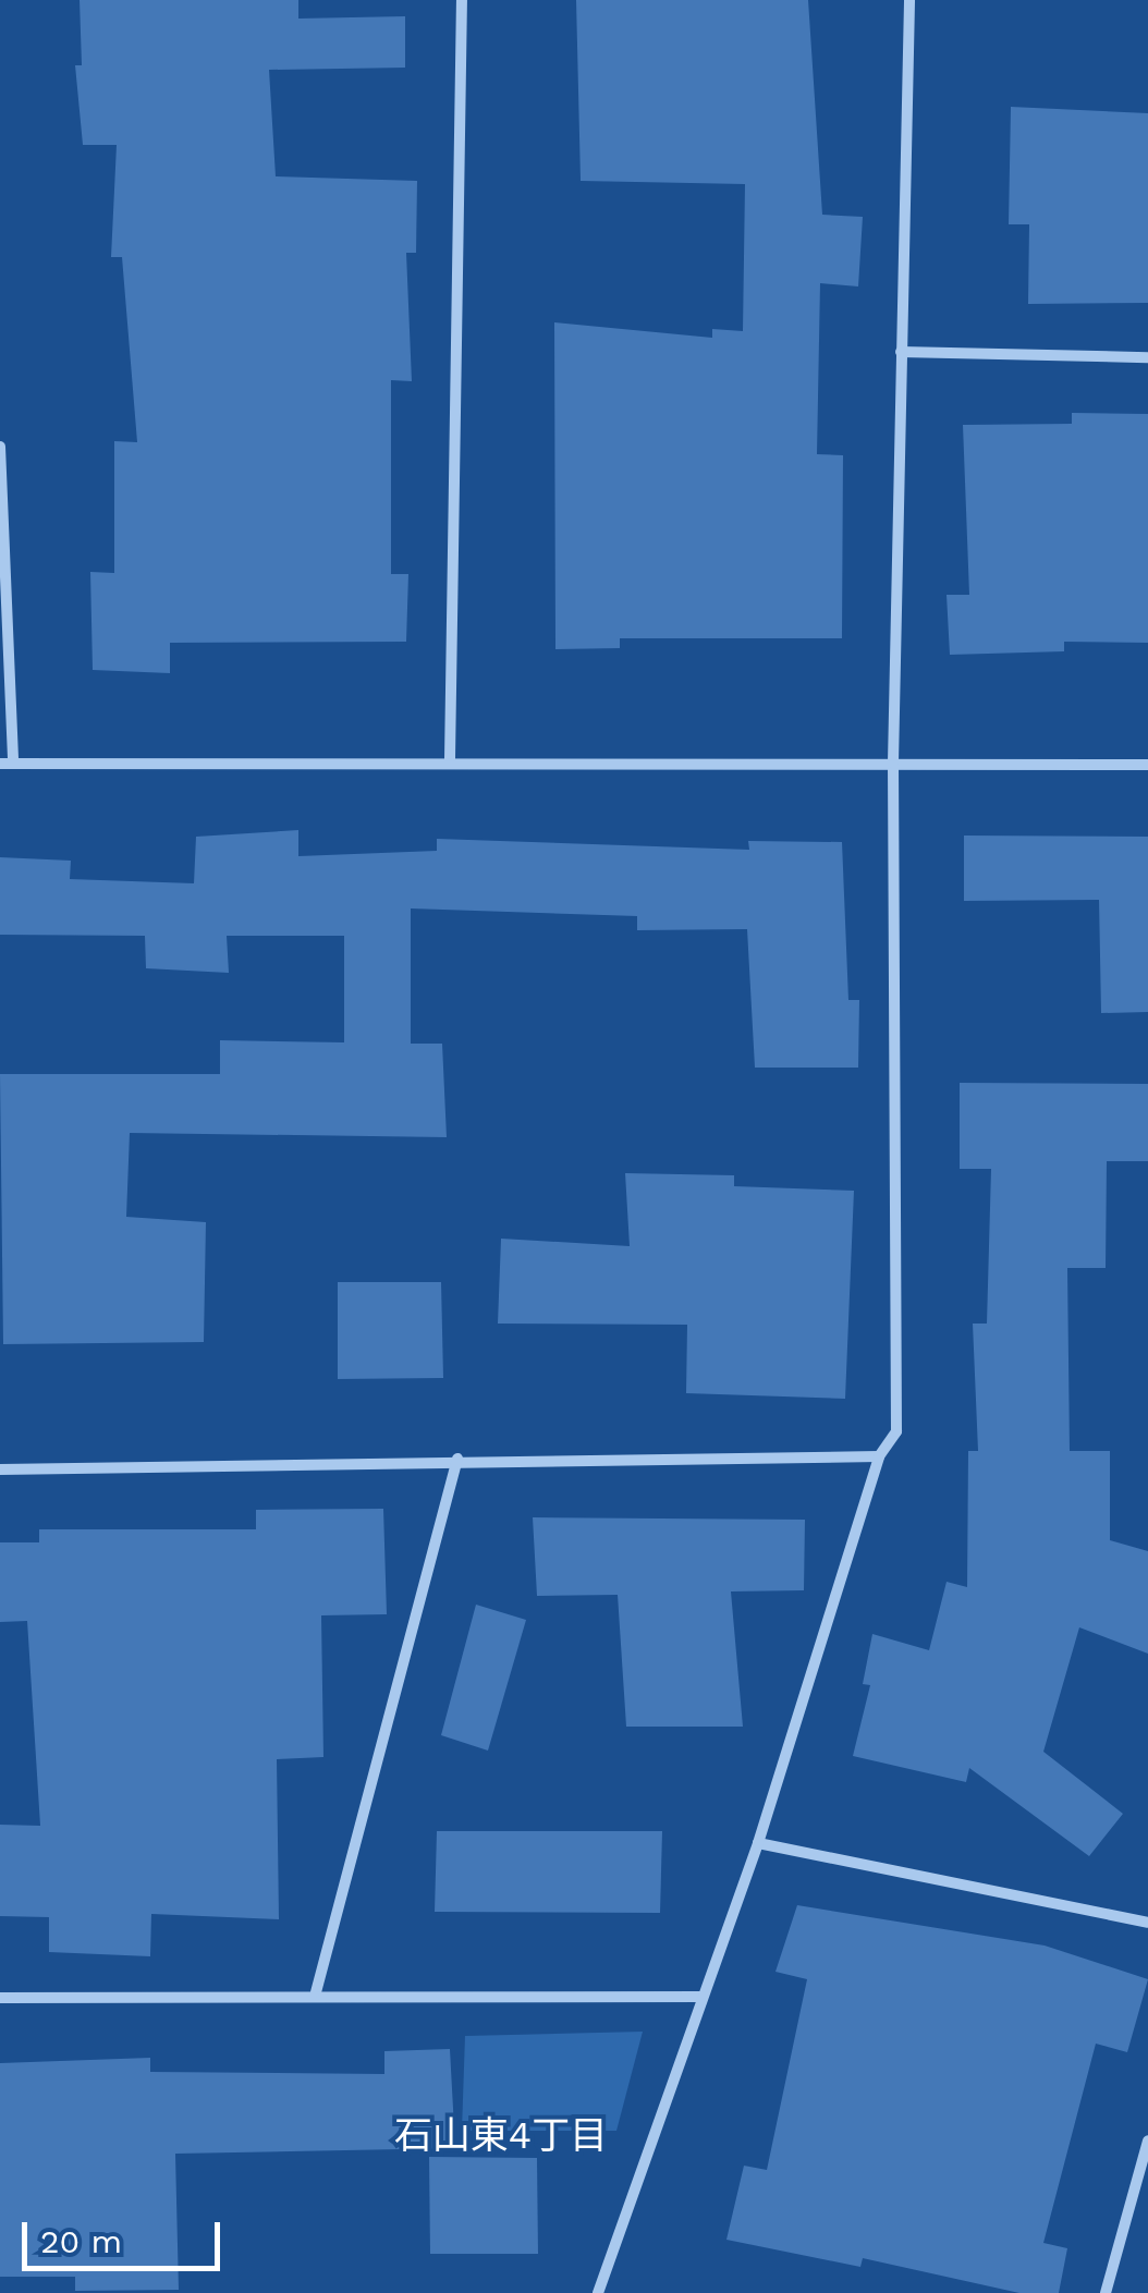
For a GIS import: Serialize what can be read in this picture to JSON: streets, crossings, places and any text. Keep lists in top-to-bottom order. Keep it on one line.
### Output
{"districts":["石山東4丁目"],"scale_bar":"20 m"}
